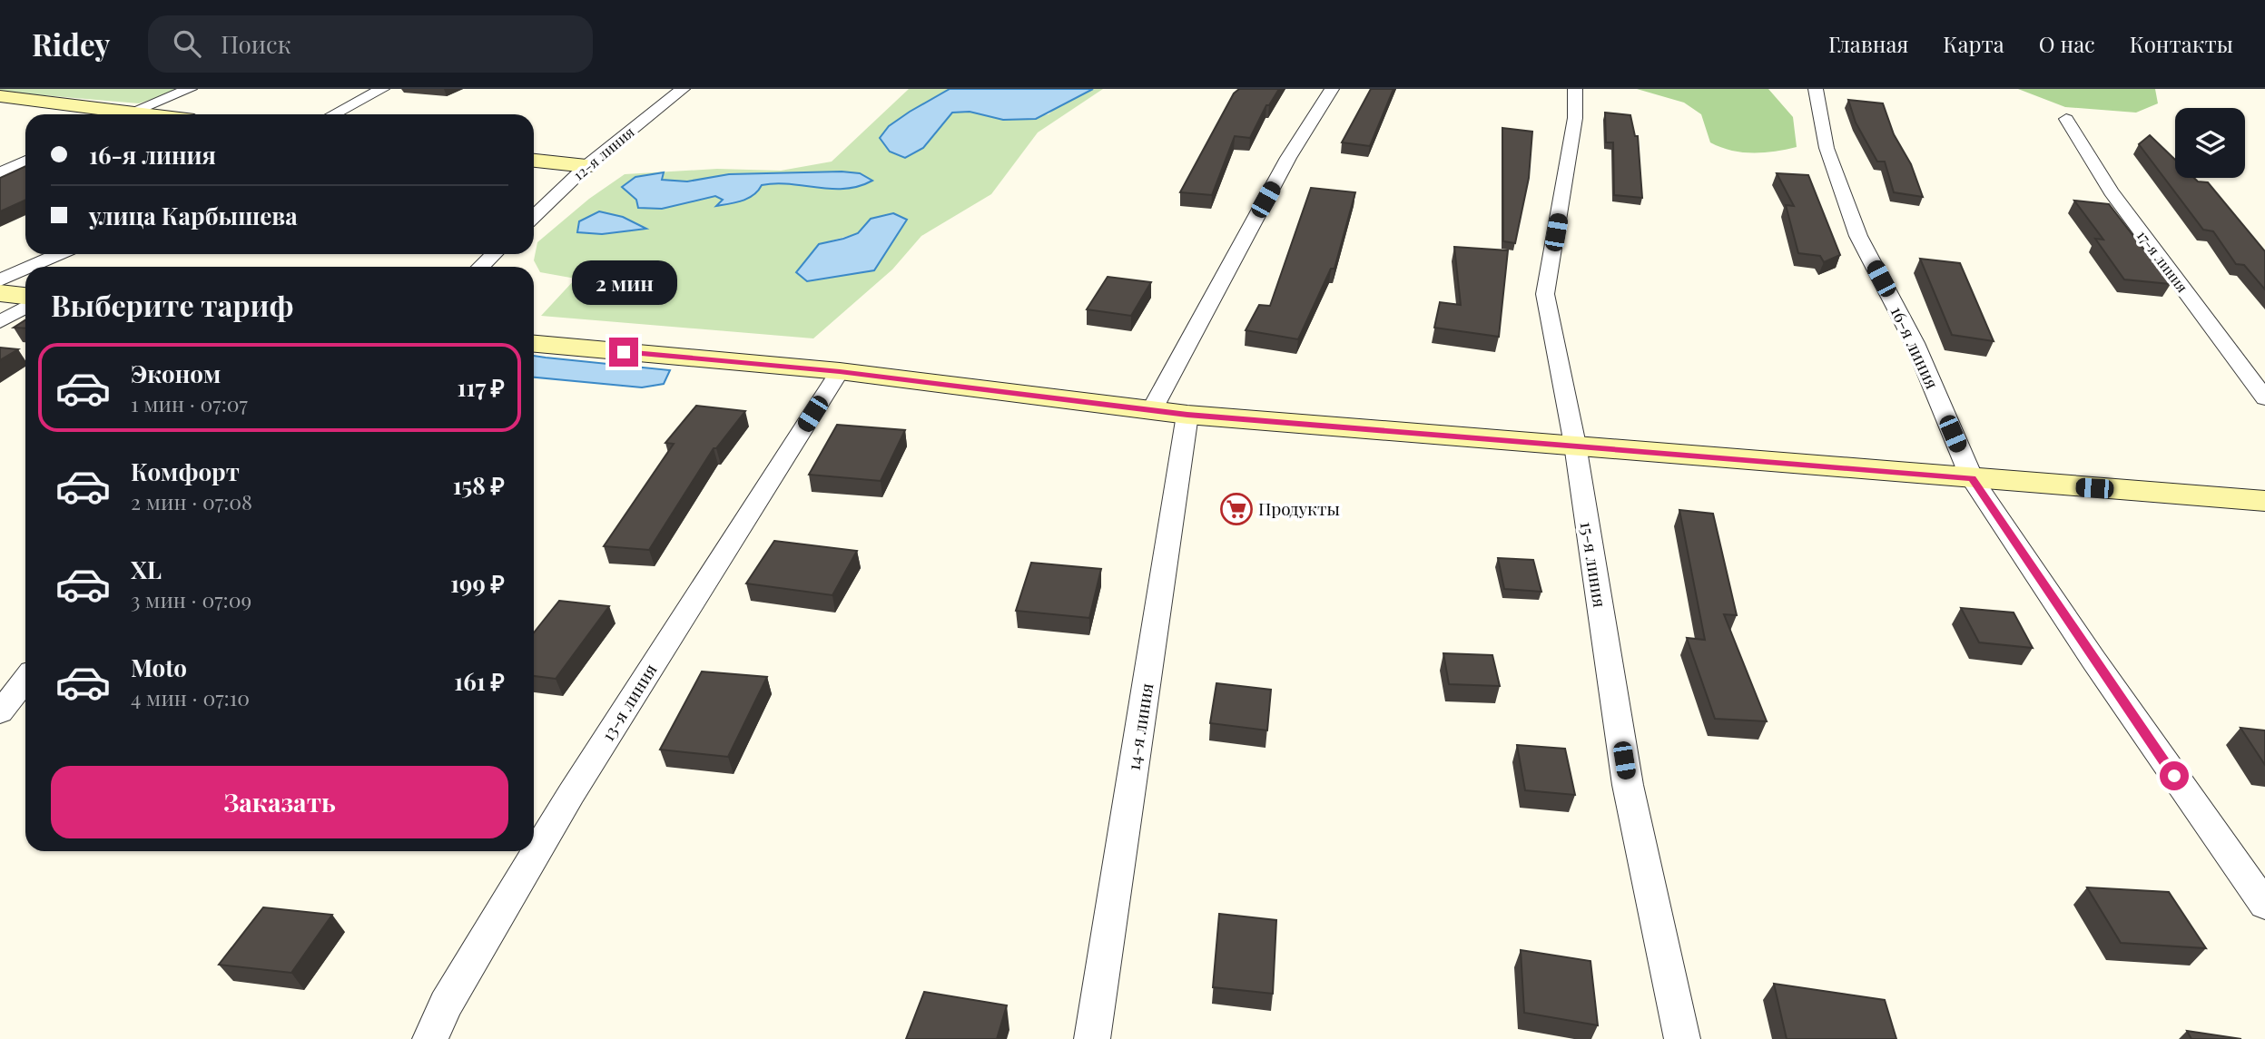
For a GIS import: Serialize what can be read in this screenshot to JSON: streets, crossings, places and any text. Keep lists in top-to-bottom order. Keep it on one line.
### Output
{"streets":{"street":["12-я линия","17-я линия","16-я линия","15-я линия","13-я линия","14-я линия"]},"places":{"supermarket":["Продукты"]},"page":{"header":"Ridey","search":"Поиск","nav":["Главная","Карта","О нас","Контакты"],"banner":["16-я линия","улица Карбышева"],"bubble":"2 мин","heading":"Выберите тариф","list":[{"name":"Эконом","note":"1 мин · 07:07","value":"117 ₽"},{"name":"Комфорт","note":"2 мин · 07:08","value":"158 ₽"},{"name":"XL","note":"3 мин · 07:09","value":"199 ₽"},{"name":"Moto","note":"4 мин · 07:10","value":"161 ₽"}],"buttons":"Заказать"}}
